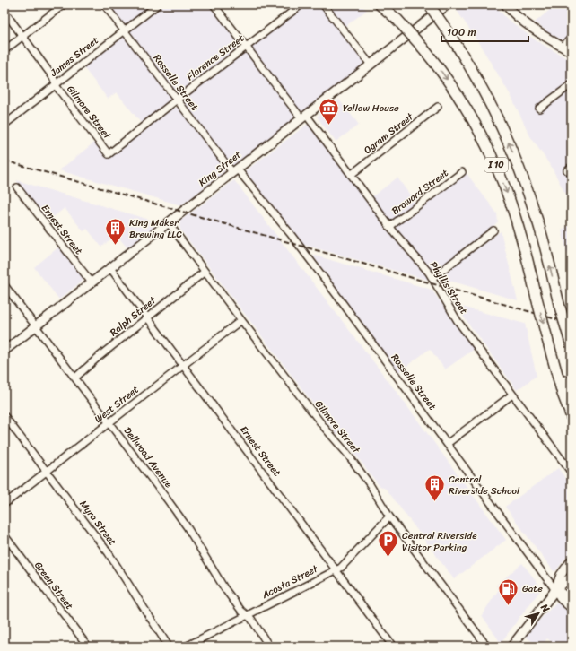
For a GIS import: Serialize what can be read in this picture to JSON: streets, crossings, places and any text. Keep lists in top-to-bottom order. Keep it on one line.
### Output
{"streets":{"highway":["I 10"],"main road":["King Street"],"street":["James Street","Florence Street","Rosselle Street","Gilmore Street","Ogram Street","Broward Street","Ernest Street","Phyllis Street","Ralph Street","West Street","Dellwood Avenue","Myra Street","Acosta Street","Green Street"]},"crossings":[["James Street","Rosselle Street"],["James Street","Gilmore Street"],["Florence Street","Rosselle Street"],["Florence Street","Gilmore Street"],["Florence Street","Phyllis Street"],["Rosselle Street","King Street"],["Gilmore Street","King Street"],["Gilmore Street","Ralph Street"],["Gilmore Street","West Street"],["Gilmore Street","Acosta Street"],["Ogram Street","Phyllis Street"],["King Street","Ernest Street"],["King Street","Phyllis Street"],["King Street","Dellwood Avenue"],["Broward Street","Phyllis Street"],["Ernest Street","Ralph Street"],["Ernest Street","West Street"],["Ernest Street","Acosta Street"],["Ralph Street","Dellwood Avenue"],["West Street","Dellwood Avenue"],["West Street","Myra Street"],["Dellwood Avenue","Acosta Street"]],"places":{"museum":["Yellow House"],"building":["King Maker Brewing LLC","Central Riverside School"],"parking":["Central Riverside Visitor Parking"],"fuel station":["Gate"]},"scale_bar":"100 m","north":"top right"}
